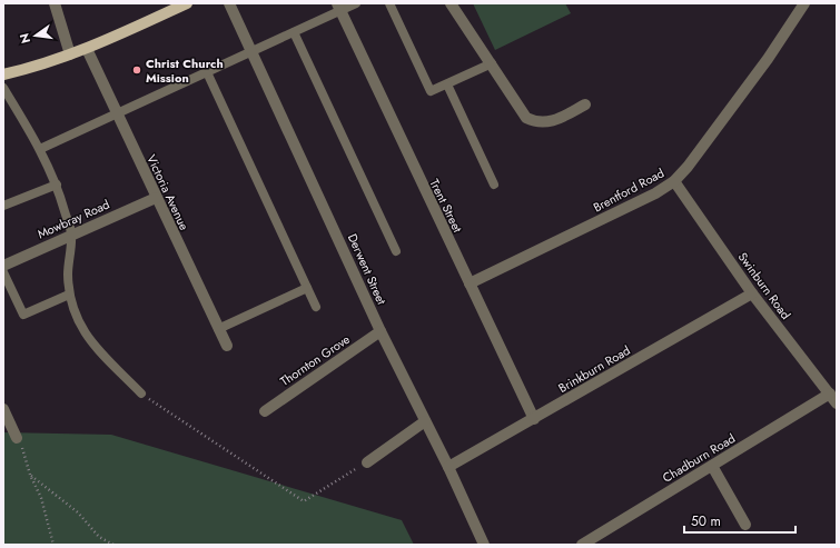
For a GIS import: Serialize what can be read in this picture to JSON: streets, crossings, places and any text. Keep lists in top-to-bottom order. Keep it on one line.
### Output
{"streets":{"street":["Brentford Road","Victoria Avenue","Trent Street","Mowbray Road","Derwent Street","Swinburn Road","Thornton Grove","Brinkburn Road","Chadburn Road"]},"crossings":[["Brentford Road","Trent Street"],["Brentford Road","Swinburn Road"],["Victoria Avenue","Mowbray Road"],["Trent Street","Brinkburn Road"],["Derwent Street","Thornton Grove"],["Derwent Street","Brinkburn Road"],["Swinburn Road","Brinkburn Road"],["Swinburn Road","Chadburn Road"]],"places":["Christ Church Mission"],"scale_bar":"50 m","north":"left"}
